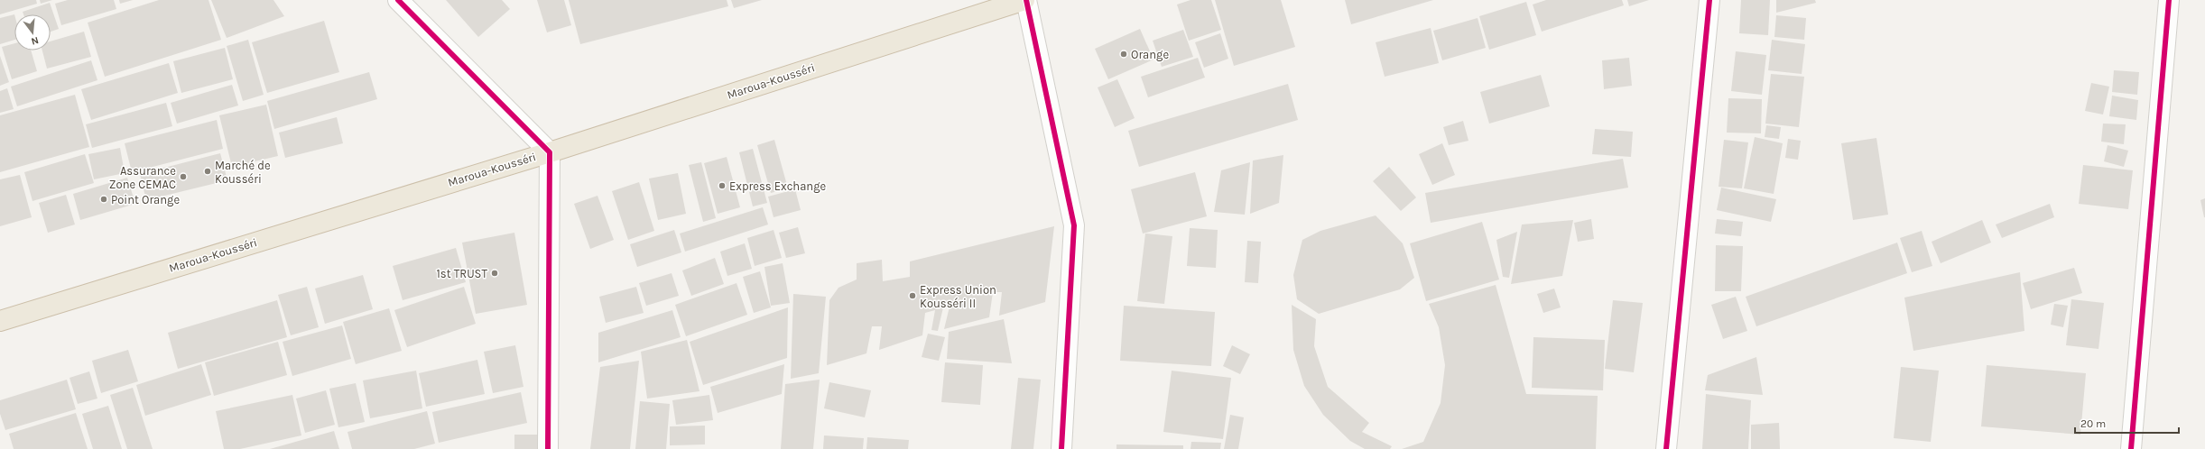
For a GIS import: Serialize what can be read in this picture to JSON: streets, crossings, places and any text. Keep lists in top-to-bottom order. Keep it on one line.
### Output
{"streets":{"highway":["Maroua-Kousséri"]},"places":["Orange","Marché de Kousséri","Assurance Zone CEMAC","Express Exchange","Point Orange","1st TRUST","Express Union Kousséri II"],"scale_bar":"20 m","north":"bottom"}
